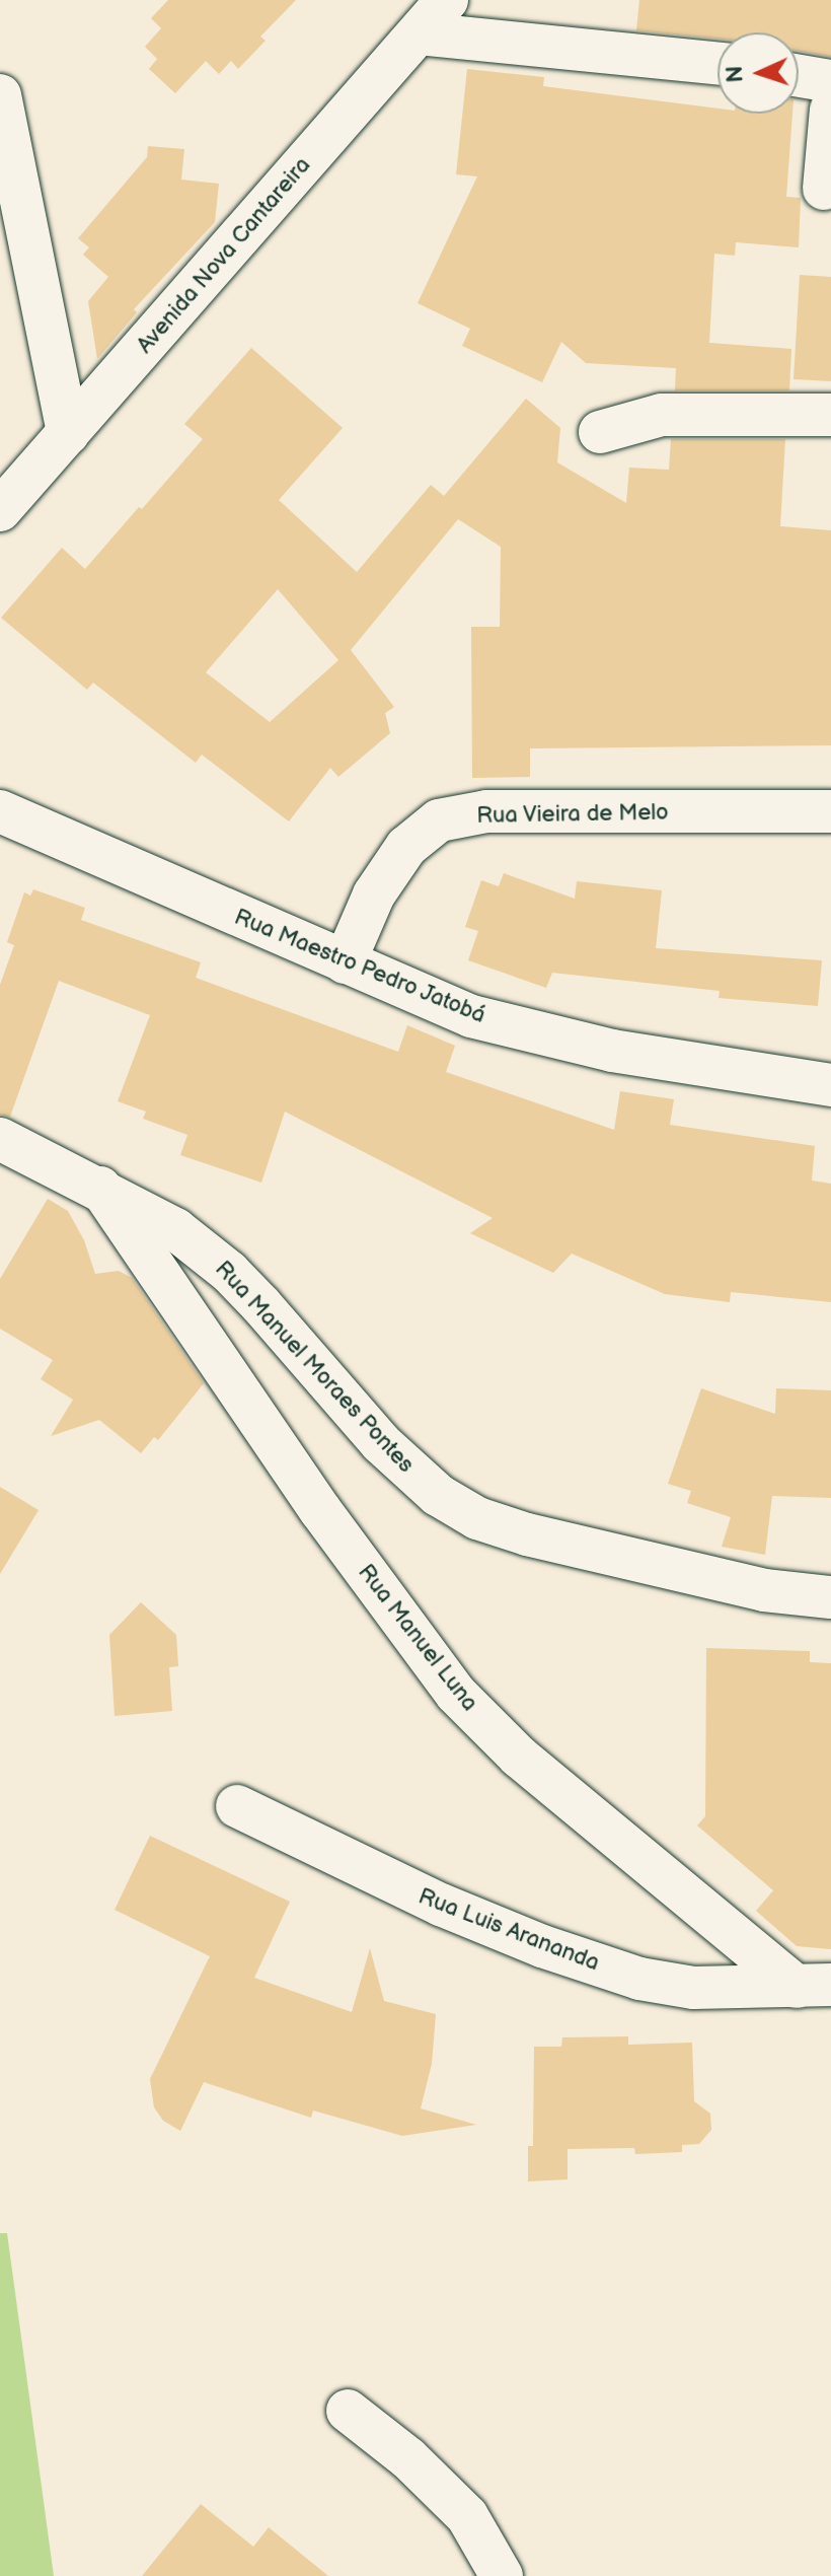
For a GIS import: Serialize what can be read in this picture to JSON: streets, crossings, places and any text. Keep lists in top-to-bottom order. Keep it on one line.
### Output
{"streets":{"street":["Avenida Nova Cantareira","Rua Vieira de Melo","Rua Maestro Pedro Jatobá","Rua Manuel Moraes Pontes","Rua Manuel Luna","Rua Luis Arananda"]},"crossings":[["Rua Vieira de Melo","Rua Maestro Pedro Jatobá"],["Rua Manuel Moraes Pontes","Rua Manuel Luna"],["Rua Manuel Luna","Rua Luis Arananda"]],"north":"left"}
